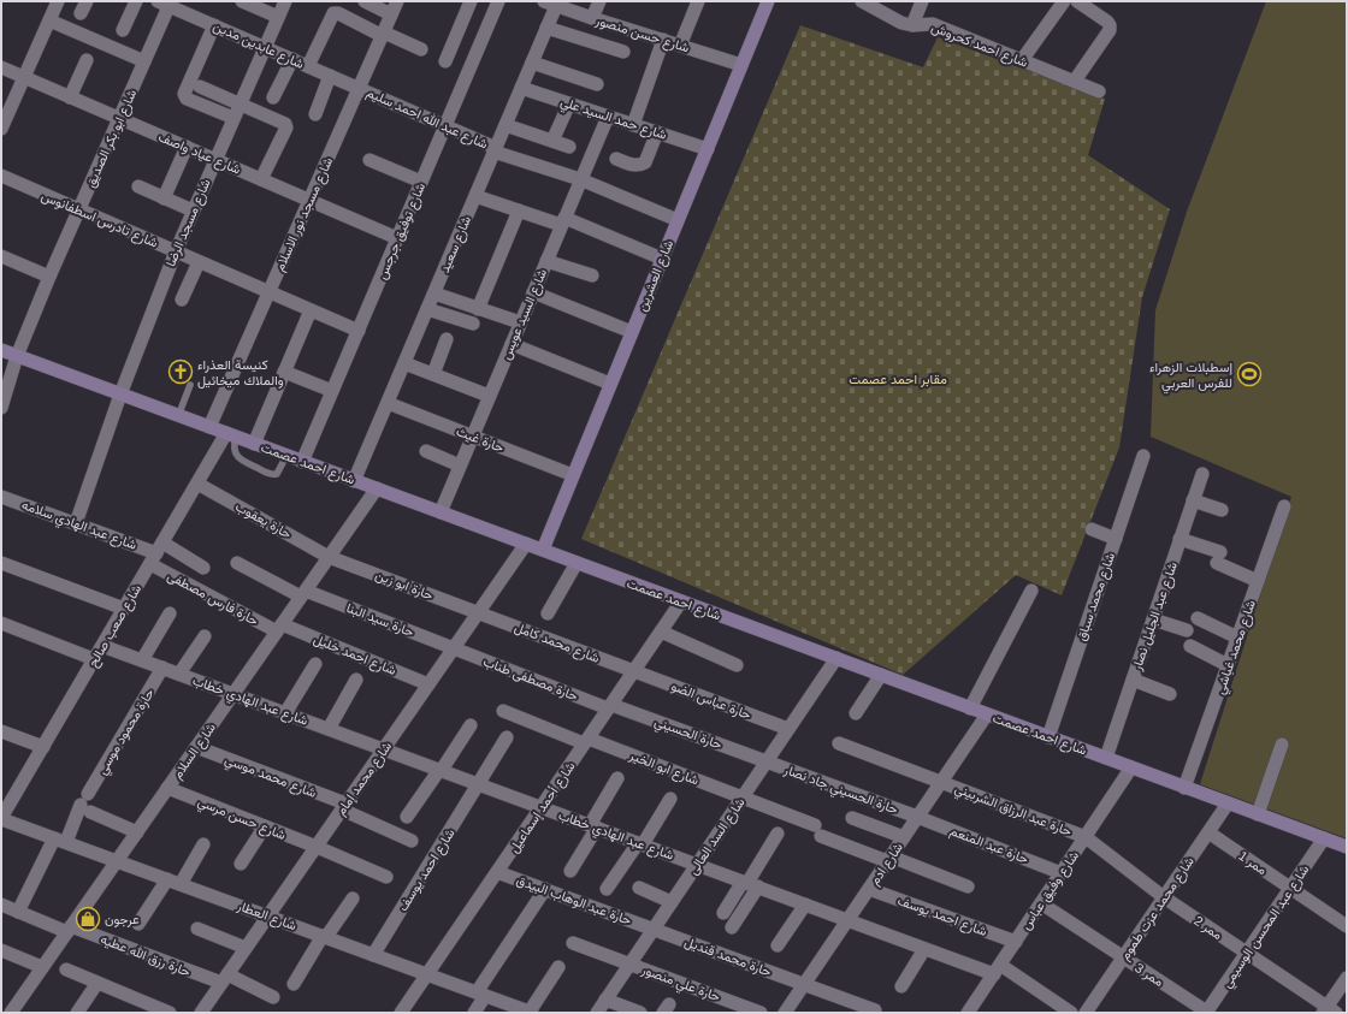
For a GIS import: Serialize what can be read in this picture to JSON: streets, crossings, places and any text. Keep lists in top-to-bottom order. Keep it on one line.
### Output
{"streets":{"main road":["شارع العشرين","شارع احمد عصمت"],"street":["شارع حسن منصور","شارع عابدين مدين","شارع احمد كحروش","شارع عبد الله احمد سليم","شارع حمد السيد علي","شارع ابو بكر الصديق","شارع عياد واصف","شارع مسجد نور الاسلام","شارع تادرس اسطفانوس","شارع مسجد الرضا","شارع توفيق جرجس","شارع سعيد","شارع السيد عويس","حارة غيث","حارة يعقوب","شارع عبد الهادي سلامه","حارة ابو زين","شارع محمد سباق","حارة فارس مصطفى","شارع عبد الجليل نصار","حارة سيد البنا","شارع صعب صالح","شارع محمد كامل","شارع محمد غباشي","شارع احمد خليل","حارة مصطفى طناب","شارع عبد الهادي خطاب","حارة عباس الضو","حارة محمود موسي","حارة الحسيني","شارع السلام","شارع ابو الخير","شارع محمد موسي","شارع محمد إمام","حارة الحسيني جاد نصار","شارع أحمد إسماعيل","حارة عبد الرزاق الشربيني","شارع حسن مرسي","شارع السد العالى","حارة عبد المنعم","ممر 1","شارع ادم","شارع احمد يوسف","شارع وفيق عباس","حارة عبد الوهاب البيدق","شارع محمد عزت طموم","شارع العطار","شارع عبد المحسن الوسيمي","ممر 2","حارة رزق الله عطيه","حارة محمد قنديل","ممر 3","حارة علي منصور"]},"crossings":[["شارع حسن منصور","شارع سعيد"],["شارع حسن منصور","شارع العشرين"],["شارع عابدين مدين","شارع عبد الله احمد سليم"],["شارع عابدين مدين","شارع ابو بكر الصديق"],["شارع عابدين مدين","شارع مسجد نور الاسلام"],["شارع عابدين مدين","شارع مسجد الرضا"],["شارع عبد الله احمد سليم","شارع مسجد نور الاسلام"],["شارع عبد الله احمد سليم","شارع توفيق جرجس"],["شارع عبد الله احمد سليم","شارع سعيد"],["شارع عبد الله احمد سليم","شارع العشرين"],["شارع عبد الله احمد سليم","شارع السيد عويس"],["شارع حمد السيد علي","شارع سعيد"],["شارع حمد السيد علي","شارع العشرين"],["شارع حمد السيد علي","شارع السيد عويس"],["شارع ابو بكر الصديق","شارع عياد واصف"],["شارع ابو بكر الصديق","شارع تادرس اسطفانوس"],["شارع ابو بكر الصديق","شارع احمد عصمت"],["شارع عياد واصف","شارع مسجد نور الاسلام"],["شارع عياد واصف","شارع مسجد الرضا"],["شارع عياد واصف","شارع توفيق جرجس"],["شارع مسجد نور الاسلام","شارع تادرس اسطفانوس"],["شارع مسجد نور الاسلام","شارع احمد عصمت"],["شارع تادرس اسطفانوس","شارع مسجد الرضا"],["شارع تادرس اسطفانوس","شارع توفيق جرجس"],["شارع مسجد الرضا","شارع احمد عصمت"],["شارع مسجد الرضا","شارع عبد الهادي سلامه"],["شارع توفيق جرجس","شارع احمد عصمت"],["شارع سعيد","حارة غيث"],["شارع سعيد","شارع احمد عصمت"],["شارع العشرين","حارة غيث"],["شارع العشرين","شارع احمد عصمت"],["شارع السيد عويس","حارة غيث"],["شارع السيد عويس","شارع احمد عصمت"],["شارع احمد عصمت","شارع محمد سباق"],["شارع احمد عصمت","شارع عبد الجليل نصار"],["شارع احمد عصمت","شارع صعب صالح"],["شارع احمد عصمت","شارع محمد غباشي"],["شارع احمد عصمت","شارع السلام"],["شارع احمد عصمت","شارع محمد إمام"],["شارع احمد عصمت","شارع أحمد إسماعيل"],["شارع احمد عصمت","شارع السد العالى"],["شارع احمد عصمت","شارع ادم"],["شارع احمد عصمت","شارع وفيق عباس"],["شارع احمد عصمت","شارع محمد عزت طموم"],["شارع احمد عصمت","شارع عبد المحسن الوسيمي"],["حارة يعقوب","حارة ابو زين"],["حارة يعقوب","شارع صعب صالح"],["حارة يعقوب","شارع السلام"],["شارع عبد الهادي سلامه","حارة فارس مصطفى"],["شارع عبد الهادي سلامه","شارع صعب صالح"],["حارة ابو زين","شارع محمد كامل"],["حارة ابو زين","شارع السلام"],["حارة ابو زين","شارع محمد إمام"],["حارة فارس مصطفى","شارع صعب صالح"],["حارة فارس مصطفى","شارع احمد خليل"],["حارة فارس مصطفى","شارع السلام"],["حارة سيد البنا","حارة مصطفى طناب"],["حارة سيد البنا","شارع السلام"],["حارة سيد البنا","شارع محمد إمام"],["شارع صعب صالح","شارع عبد الهادي خطاب"],["شارع صعب صالح","شارع العطار"],["شارع محمد كامل","حارة عباس الضو"],["شارع محمد كامل","شارع محمد إمام"],["شارع محمد كامل","شارع أحمد إسماعيل"],["شارع احمد خليل","شارع السلام"],["شارع احمد خليل","شارع محمد إمام"],["حارة مصطفى طناب","حارة الحسيني"],["حارة مصطفى طناب","شارع محمد إمام"],["حارة مصطفى طناب","شارع أحمد إسماعيل"],["شارع عبد الهادي خطاب","حارة محمود موسي"],["شارع عبد الهادي خطاب","شارع السلام"],["شارع عبد الهادي خطاب","شارع محمد إمام"],["شارع عبد الهادي خطاب","شارع أحمد إسماعيل"],["شارع عبد الهادي خطاب","شارع السد العالى"],["شارع عبد الهادي خطاب","شارع ادم"],["شارع عبد الهادي خطاب","شارع احمد يوسف"],["شارع عبد الهادي خطاب","شارع وفيق عباس"],["حارة عباس الضو","شارع أحمد إسماعيل"],["حارة عباس الضو","شارع السد العالى"],["حارة محمود موسي","شارع العطار"],["حارة محمود موسي","حارة رزق الله عطيه"],["حارة الحسيني","حارة الحسيني جاد نصار"],["حارة الحسيني","شارع أحمد إسماعيل"],["حارة الحسيني","شارع السد العالى"],["شارع السلام","شارع محمد موسي"],["شارع السلام","شارع حسن مرسي"],["شارع السلام","شارع العطار"],["شارع السلام","حارة رزق الله عطيه"],["شارع ابو الخير","شارع أحمد إسماعيل"],["شارع ابو الخير","شارع السد العالى"],["شارع ابو الخير","شارع ادم"],["شارع محمد موسي","شارع محمد إمام"],["شارع محمد إمام","شارع حسن مرسي"],["شارع محمد إمام","شارع العطار"],["شارع محمد إمام","حارة رزق الله عطيه"],["حارة الحسيني جاد نصار","شارع السد العالى"],["حارة الحسيني جاد نصار","حارة عبد المنعم"],["حارة الحسيني جاد نصار","شارع ادم"],["شارع أحمد إسماعيل","حارة عبد الوهاب البيدق"],["شارع أحمد إسماعيل","شارع العطار"],["حارة عبد الرزاق الشربيني","شارع ادم"],["حارة عبد الرزاق الشربيني","شارع وفيق عباس"],["حارة عبد الرزاق الشربيني","ممر 2"],["شارع السد العالى","حارة عبد الوهاب البيدق"],["شارع السد العالى","حارة محمد قنديل"],["شارع السد العالى","حارة علي منصور"],["حارة عبد المنعم","شارع ادم"],["حارة عبد المنعم","شارع وفيق عباس"],["ممر 1","شارع محمد عزت طموم"],["ممر 1","شارع عبد المحسن الوسيمي"],["شارع ادم","شارع احمد يوسف"],["شارع ادم","حارة محمد قنديل"],["شارع احمد يوسف","شارع وفيق عباس"],["شارع احمد يوسف","شارع العطار"],["شارع وفيق عباس","ممر 2"],["شارع وفيق عباس","ممر 3"],["حارة عبد الوهاب البيدق","حارة محمد قنديل"],["شارع محمد عزت طموم","ممر 2"],["شارع محمد عزت طموم","ممر 3"],["شارع عبد المحسن الوسيمي","ممر 2"],["شارع عبد المحسن الوسيمي","ممر 3"]],"parks":["مقابر احمد عصمت"],"places":{"church":["كنيسة العذراء والملاك ميخائيل"],"sports":["إسطبلات الزهراء للفرس العربي"],"shop":["عرجون"]}}
